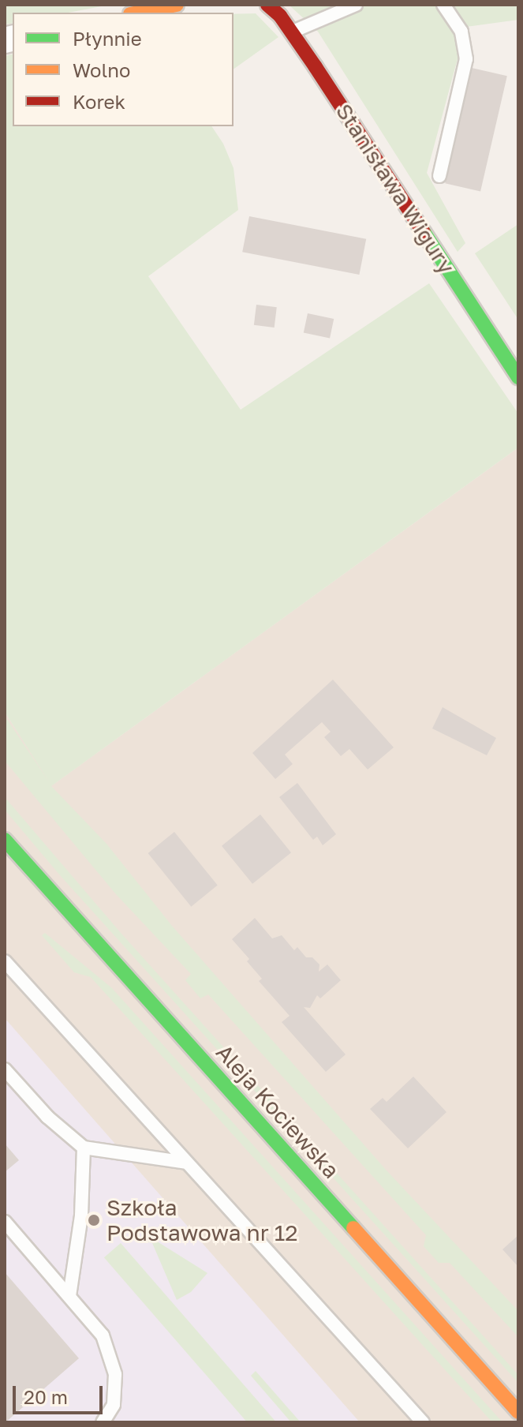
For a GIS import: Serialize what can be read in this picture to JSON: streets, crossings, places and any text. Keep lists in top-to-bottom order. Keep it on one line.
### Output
{"streets":{"street":["Stanisława Wigury","Aleja Kociewska"]},"places":["Szkoła Podstawowa nr 12"],"legend":["Płynnie","Wolno","Korek"],"scale_bar":"20 m"}
